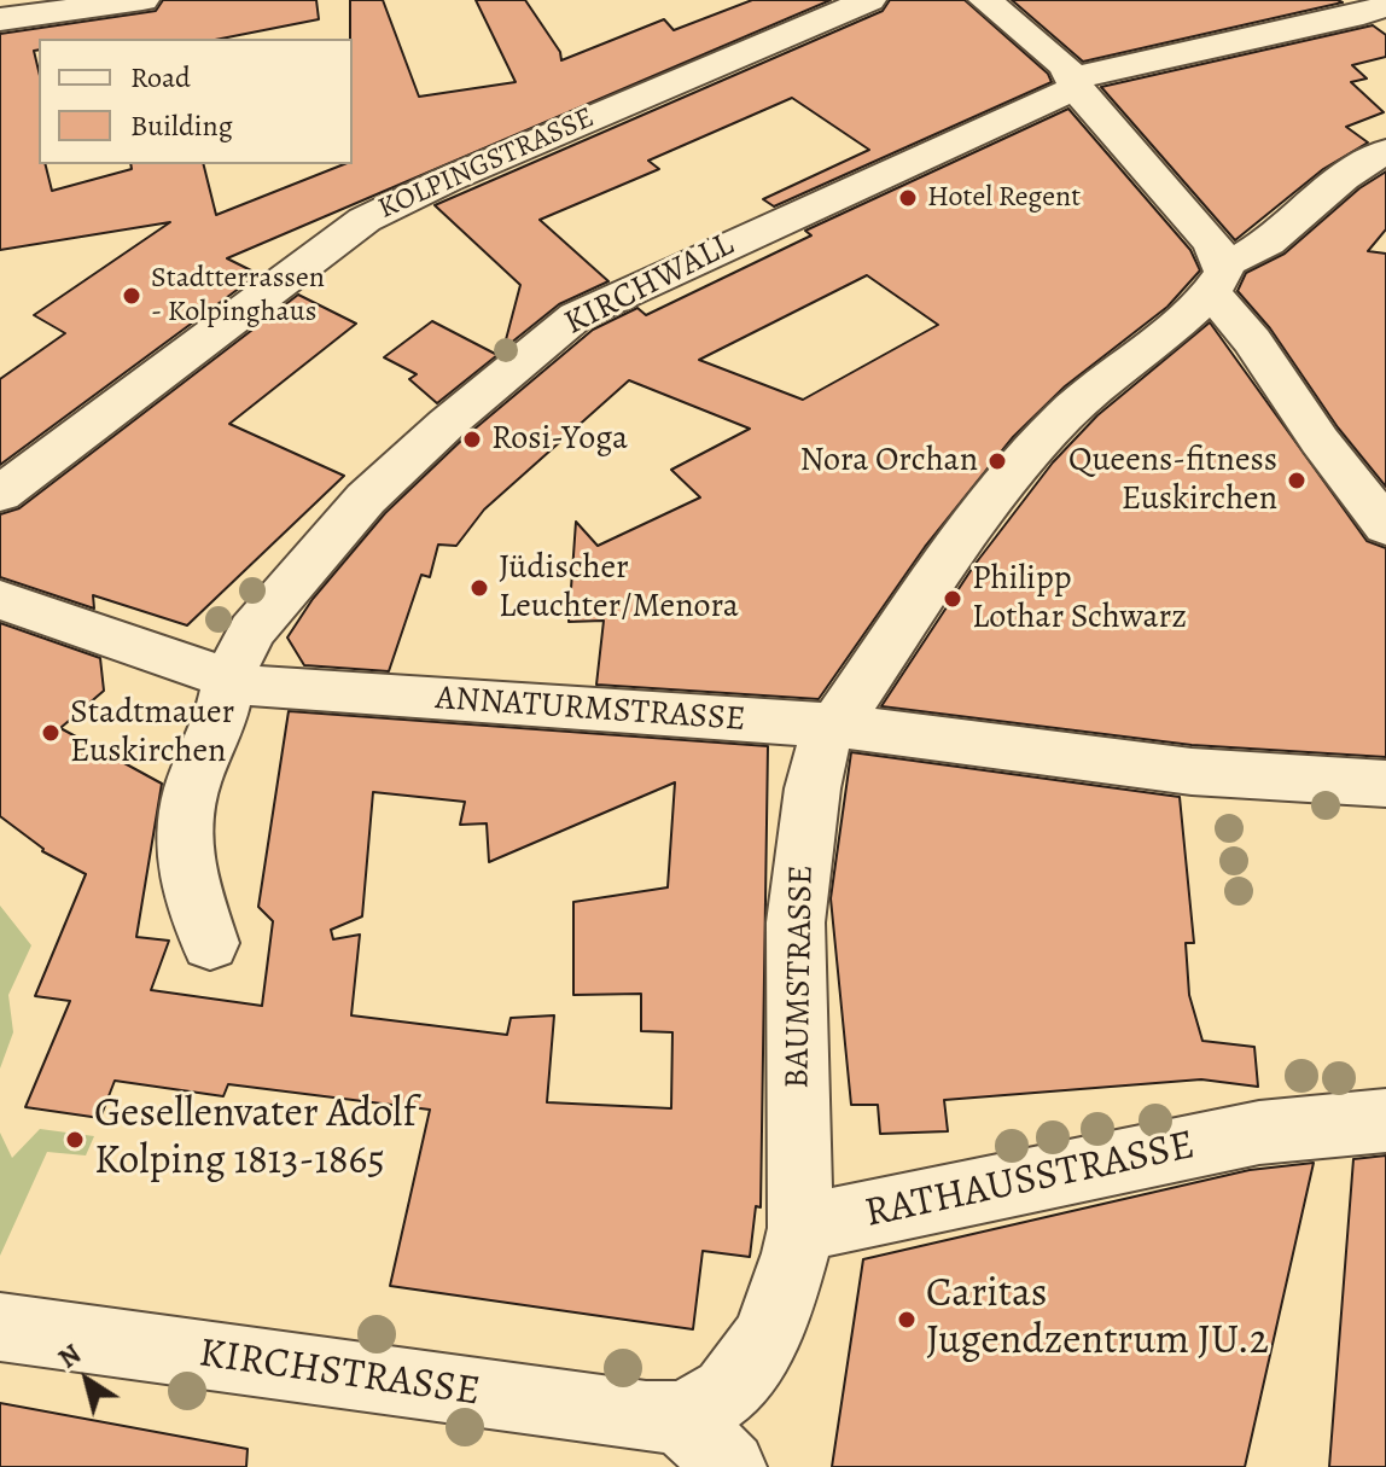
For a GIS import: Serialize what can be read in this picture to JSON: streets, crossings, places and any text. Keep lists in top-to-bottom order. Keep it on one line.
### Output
{"streets":{"street":["KOLPINGSTRASSE","KIRCHWALL","ANNATURMSTRASSE","BAUMSTRASSE","RATHAUSSTRASSE","KIRCHSTRASSE"]},"crossings":[["KIRCHWALL","ANNATURMSTRASSE"],["ANNATURMSTRASSE","BAUMSTRASSE"],["BAUMSTRASSE","RATHAUSSTRASSE"],["BAUMSTRASSE","KIRCHSTRASSE"]],"places":["Hotel Regent","Stadtterrassen - Kolpinghaus","Rosi-Yoga","Nora Orchan","Queens-fitness Euskirchen","Jüdischer Leuchter/Menora","Philipp Lothar Schwarz","Stadtmauer Euskirchen","Gesellenvater Adolf Kolping 1813-1865","Caritas Jugendzentrum JU.2"],"legend":["Road","Building"],"north":"top left"}
